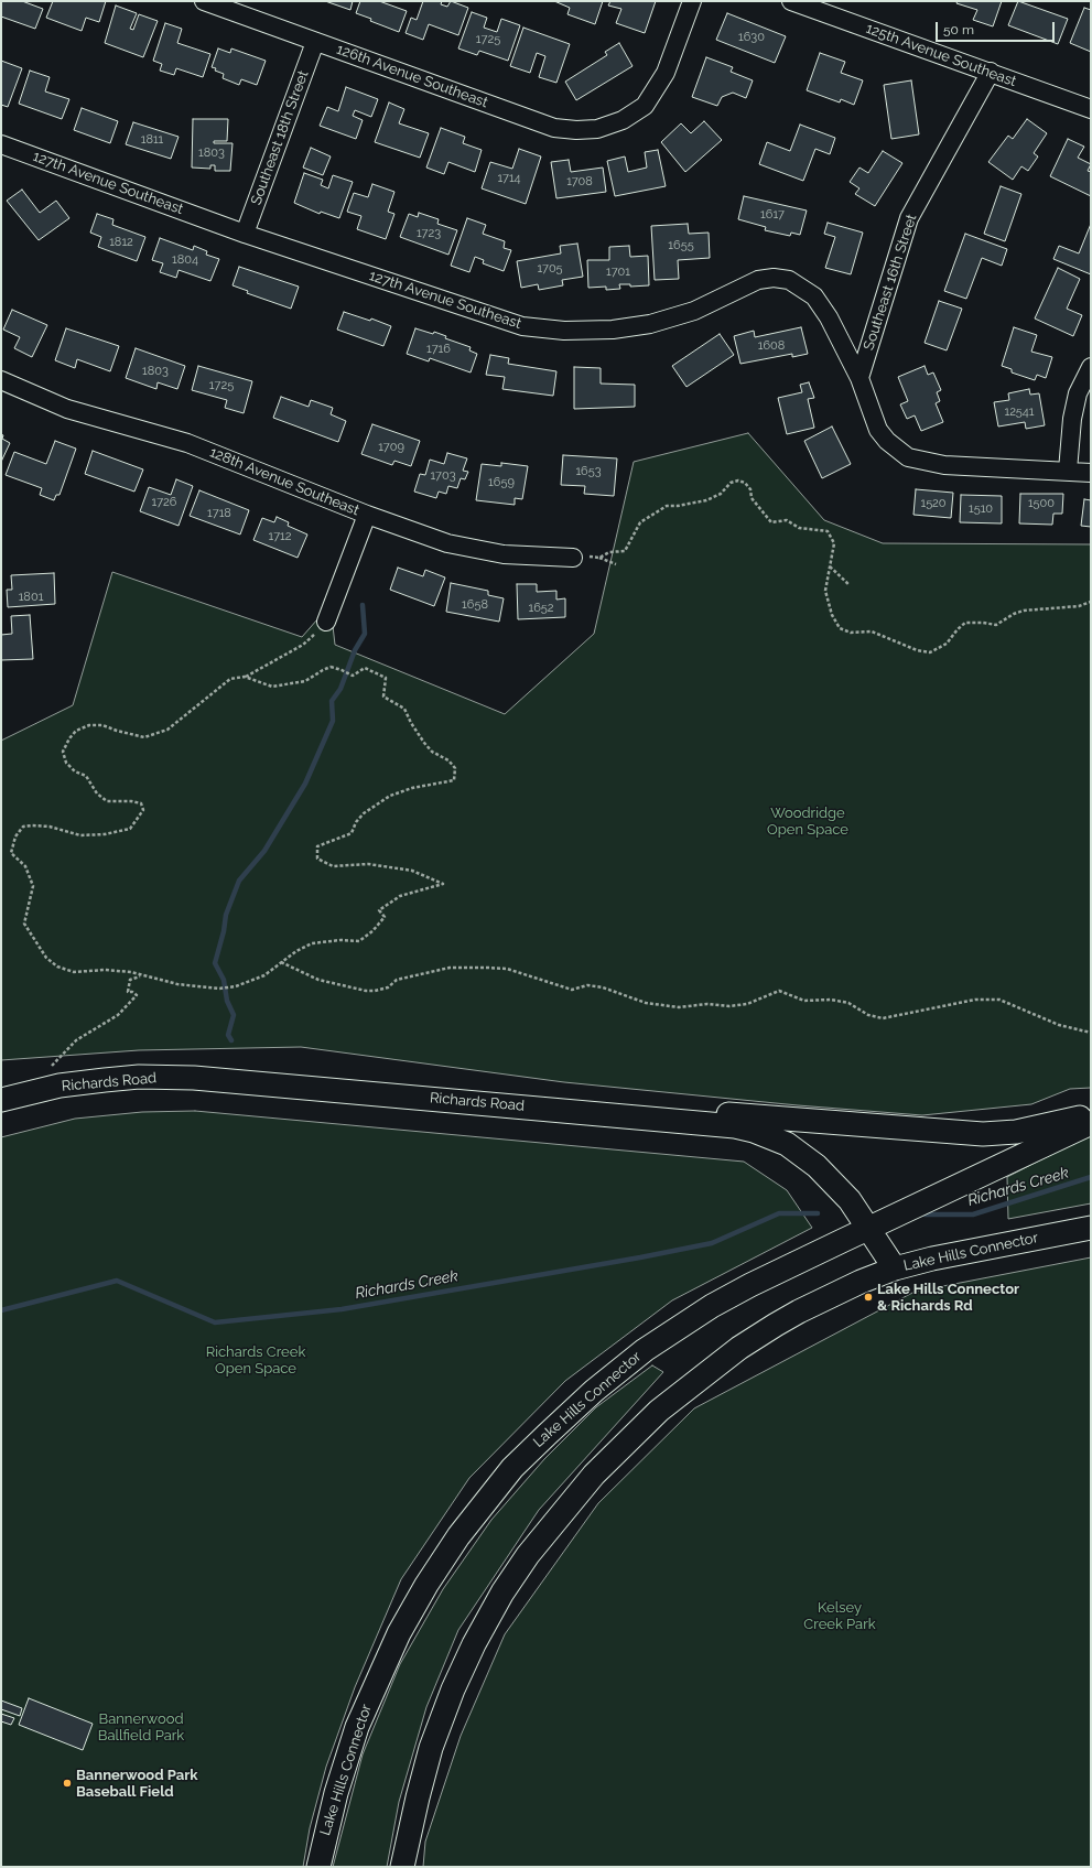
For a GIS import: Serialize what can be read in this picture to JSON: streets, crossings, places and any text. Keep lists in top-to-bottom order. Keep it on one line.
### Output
{"streets":{"main road":["Richards Road","Lake Hills Connector"],"street":["125th Avenue Southeast","126th Avenue Southeast","Southeast 18th Street","127th Avenue Southeast","Southeast 16th Street","128th Avenue Southeast"]},"crossings":[["125th Avenue Southeast","Southeast 16th Street"],["126th Avenue Southeast","Southeast 18th Street"],["Southeast 18th Street","127th Avenue Southeast"],["127th Avenue Southeast","Southeast 16th Street"],["Richards Road","Lake Hills Connector"]],"water":["Richards Creek"],"parks":["Woodridge Open Space","Richards Creek Open Space","Kelsey Creek Park","Bannerwood Ballfield Park"],"places":["Lake Hills Connector & Richards Rd","Bannerwood Park Baseball Field"],"house_numbers":["1630","1725","1811","1803","1714","1708","1617","1723","1812","1655","1804","1705","1701","1608","1716","1803","1725","12541","1709","1653","1703","1659","1726","1520","1500","1510","1718","1712","1801","1658","1652"],"scale_bar":"50 m"}
